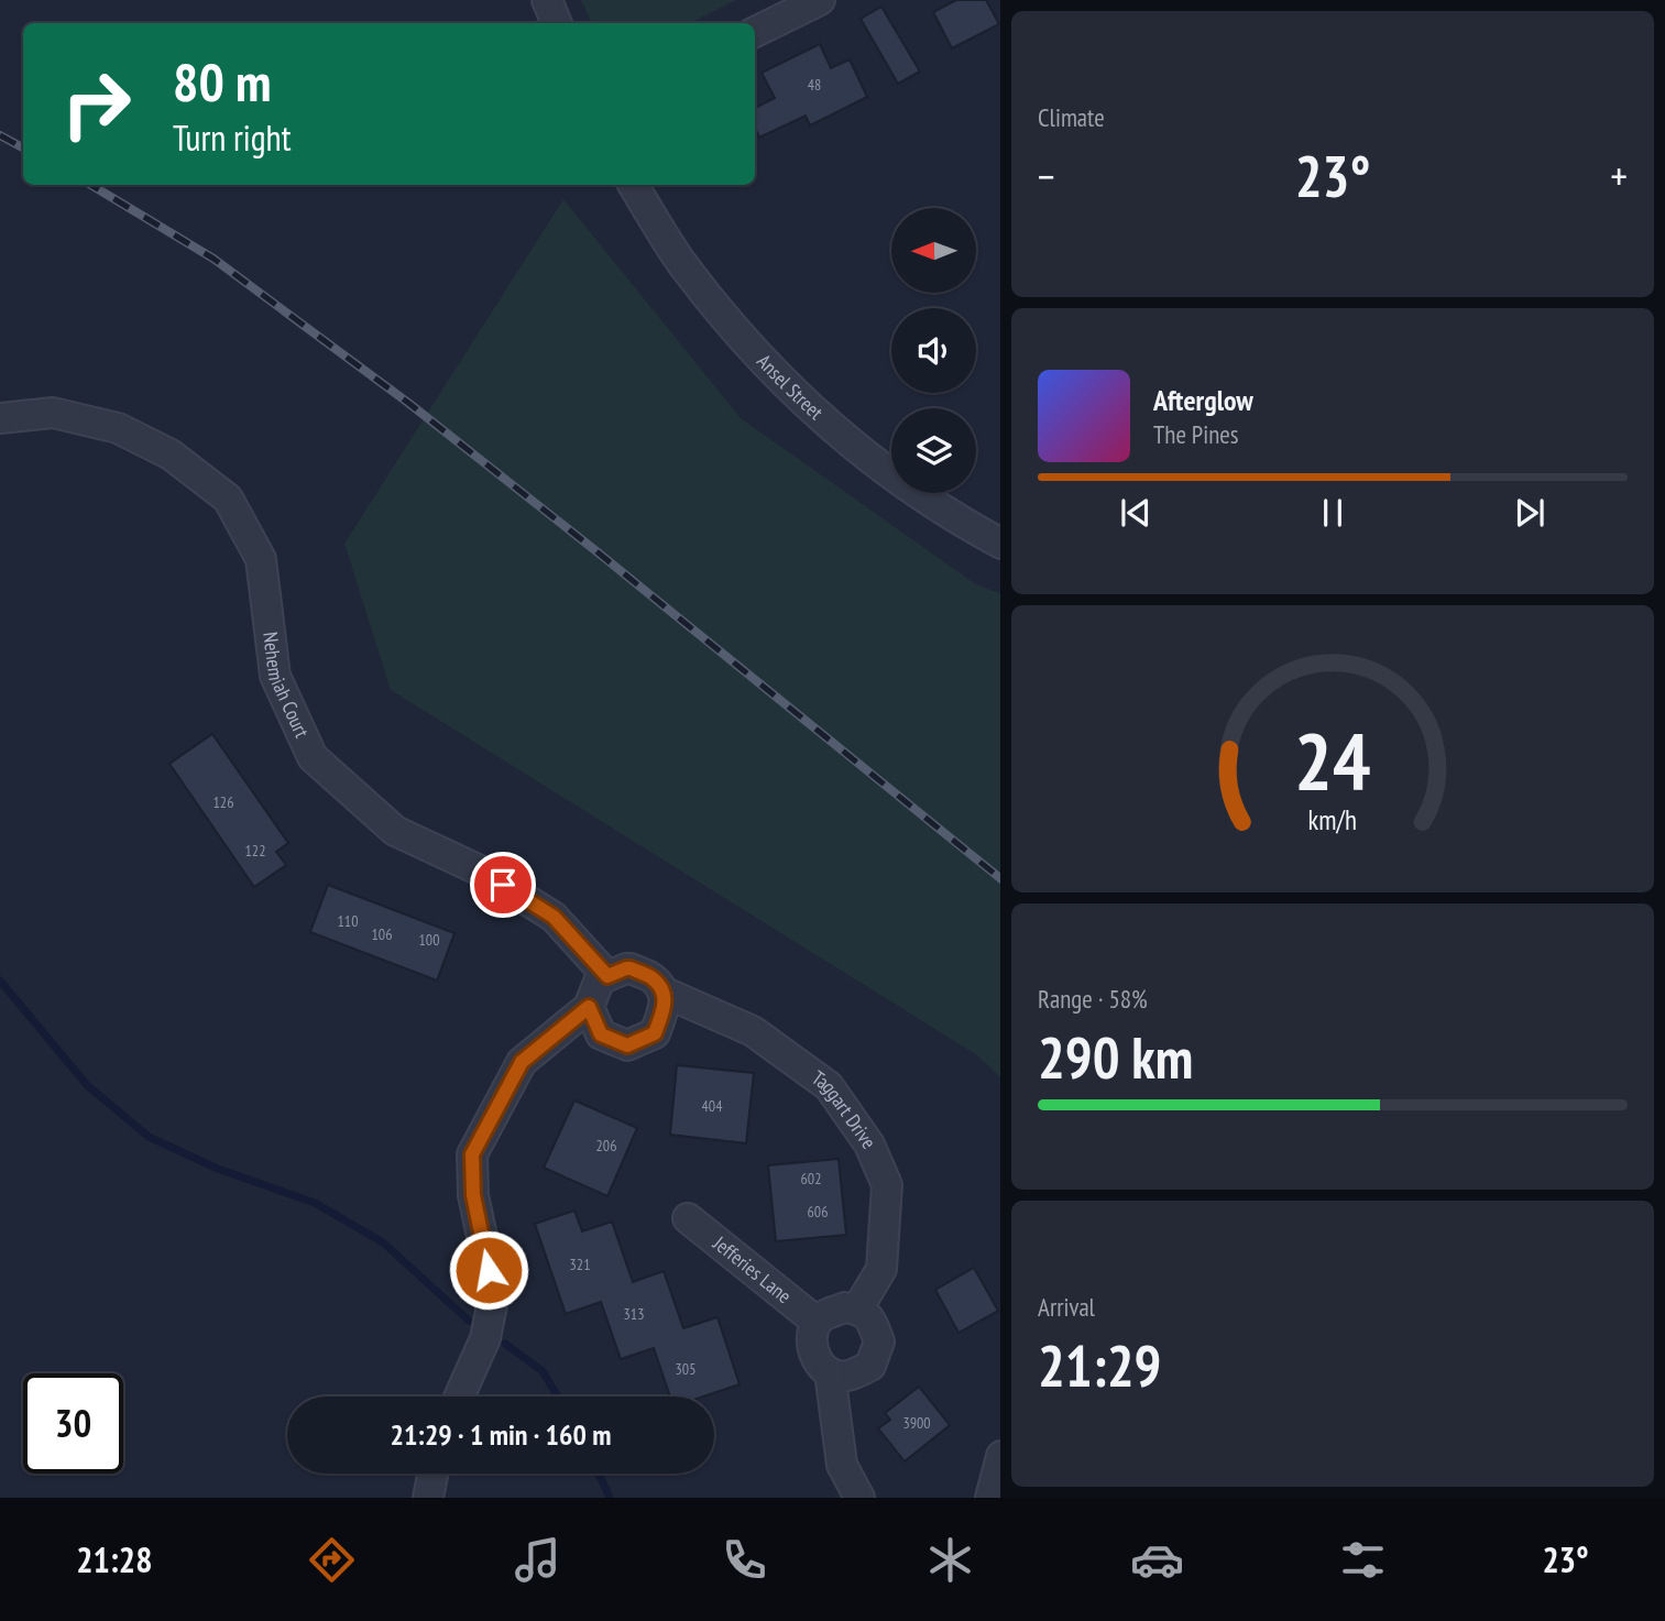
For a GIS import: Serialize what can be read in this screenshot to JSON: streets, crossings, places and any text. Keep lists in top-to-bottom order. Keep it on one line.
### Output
{"streets":{"street":["Ansel Street","Nehemiah Court","Taggart Drive","Jefferies Lane"]},"crossings":[["Nehemiah Court","Taggart Drive"],["Taggart Drive","Jefferies Lane"]],"house_numbers":["48","126","122","110","106","100","404","206","602","606","321","313","305","3900"],"north":"left","page":{"tile":["Climate",["Range · 58%","290 km"],["Arrival","21:29"]],"turn":["80 m","Turn right"],"heat":["−","23°","+"],"song":["Afterglow","The Pines"],"limit":"30","trip":"21:29 · 1 min · 160 m","tabs":["21:28","23°"],"gauge":["24","km/h"]}}
